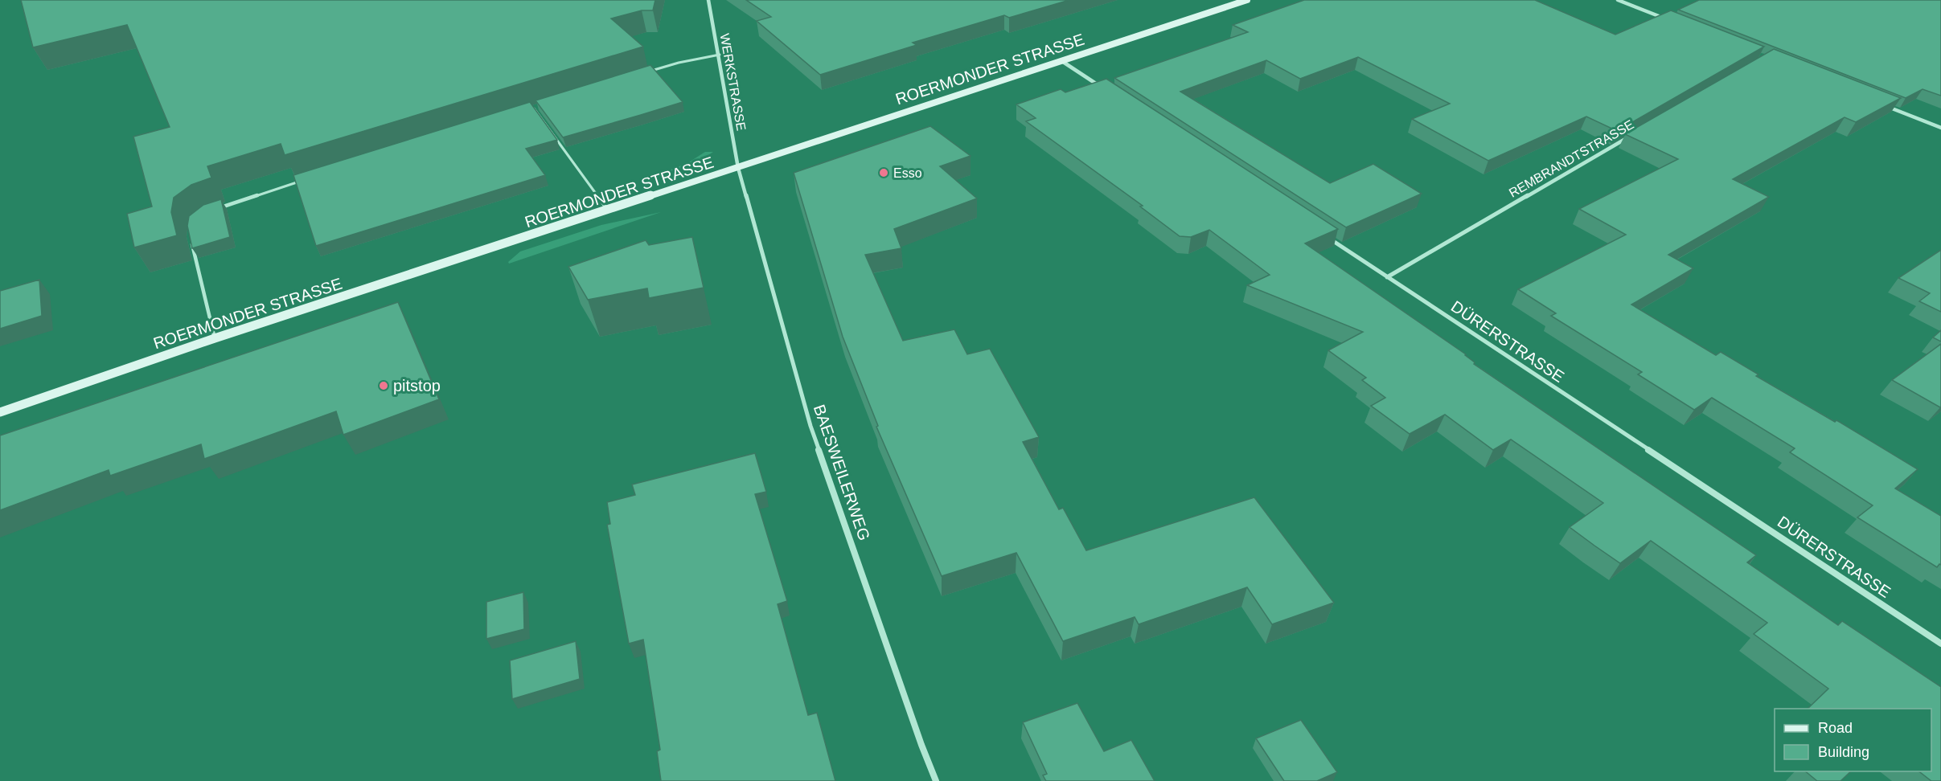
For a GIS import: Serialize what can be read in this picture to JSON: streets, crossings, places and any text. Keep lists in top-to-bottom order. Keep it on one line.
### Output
{"streets":{"main road":["ROERMONDER STRASSE"],"street":["WERKSTRASSE","REMBRANDTSTRASSE","DÜRERSTRASSE","BAESWEILERWEG"]},"crossings":[["ROERMONDER STRASSE","WERKSTRASSE"],["ROERMONDER STRASSE","BAESWEILERWEG"],["WERKSTRASSE","BAESWEILERWEG"],["REMBRANDTSTRASSE","DÜRERSTRASSE"]],"places":["Esso","pitstop"],"legend":["Road","Building"]}
